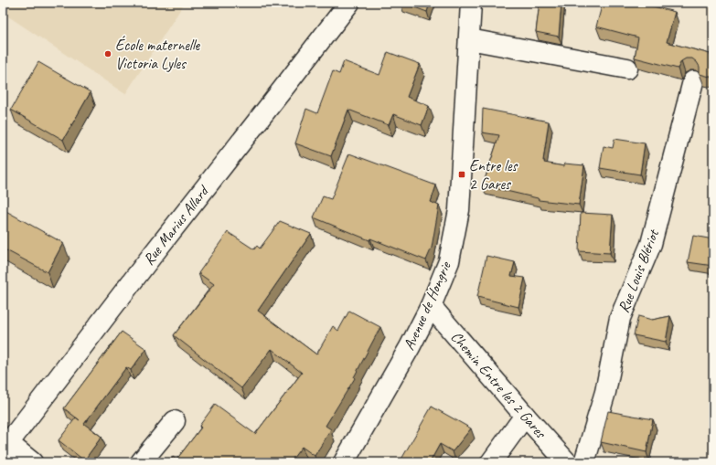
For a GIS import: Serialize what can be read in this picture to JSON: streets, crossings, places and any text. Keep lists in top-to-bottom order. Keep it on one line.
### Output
{"streets":{"street":["Rue Marius Allard","Rue Louis Blériot","Avenue de Hongrie","Chemin Entre les 2 Gares"]},"crossings":[["Avenue de Hongrie","Chemin Entre les 2 Gares"]],"places":{"other":["École maternelle Victoria Lyles"],"transit":["Entre les 2 Gares"]}}
